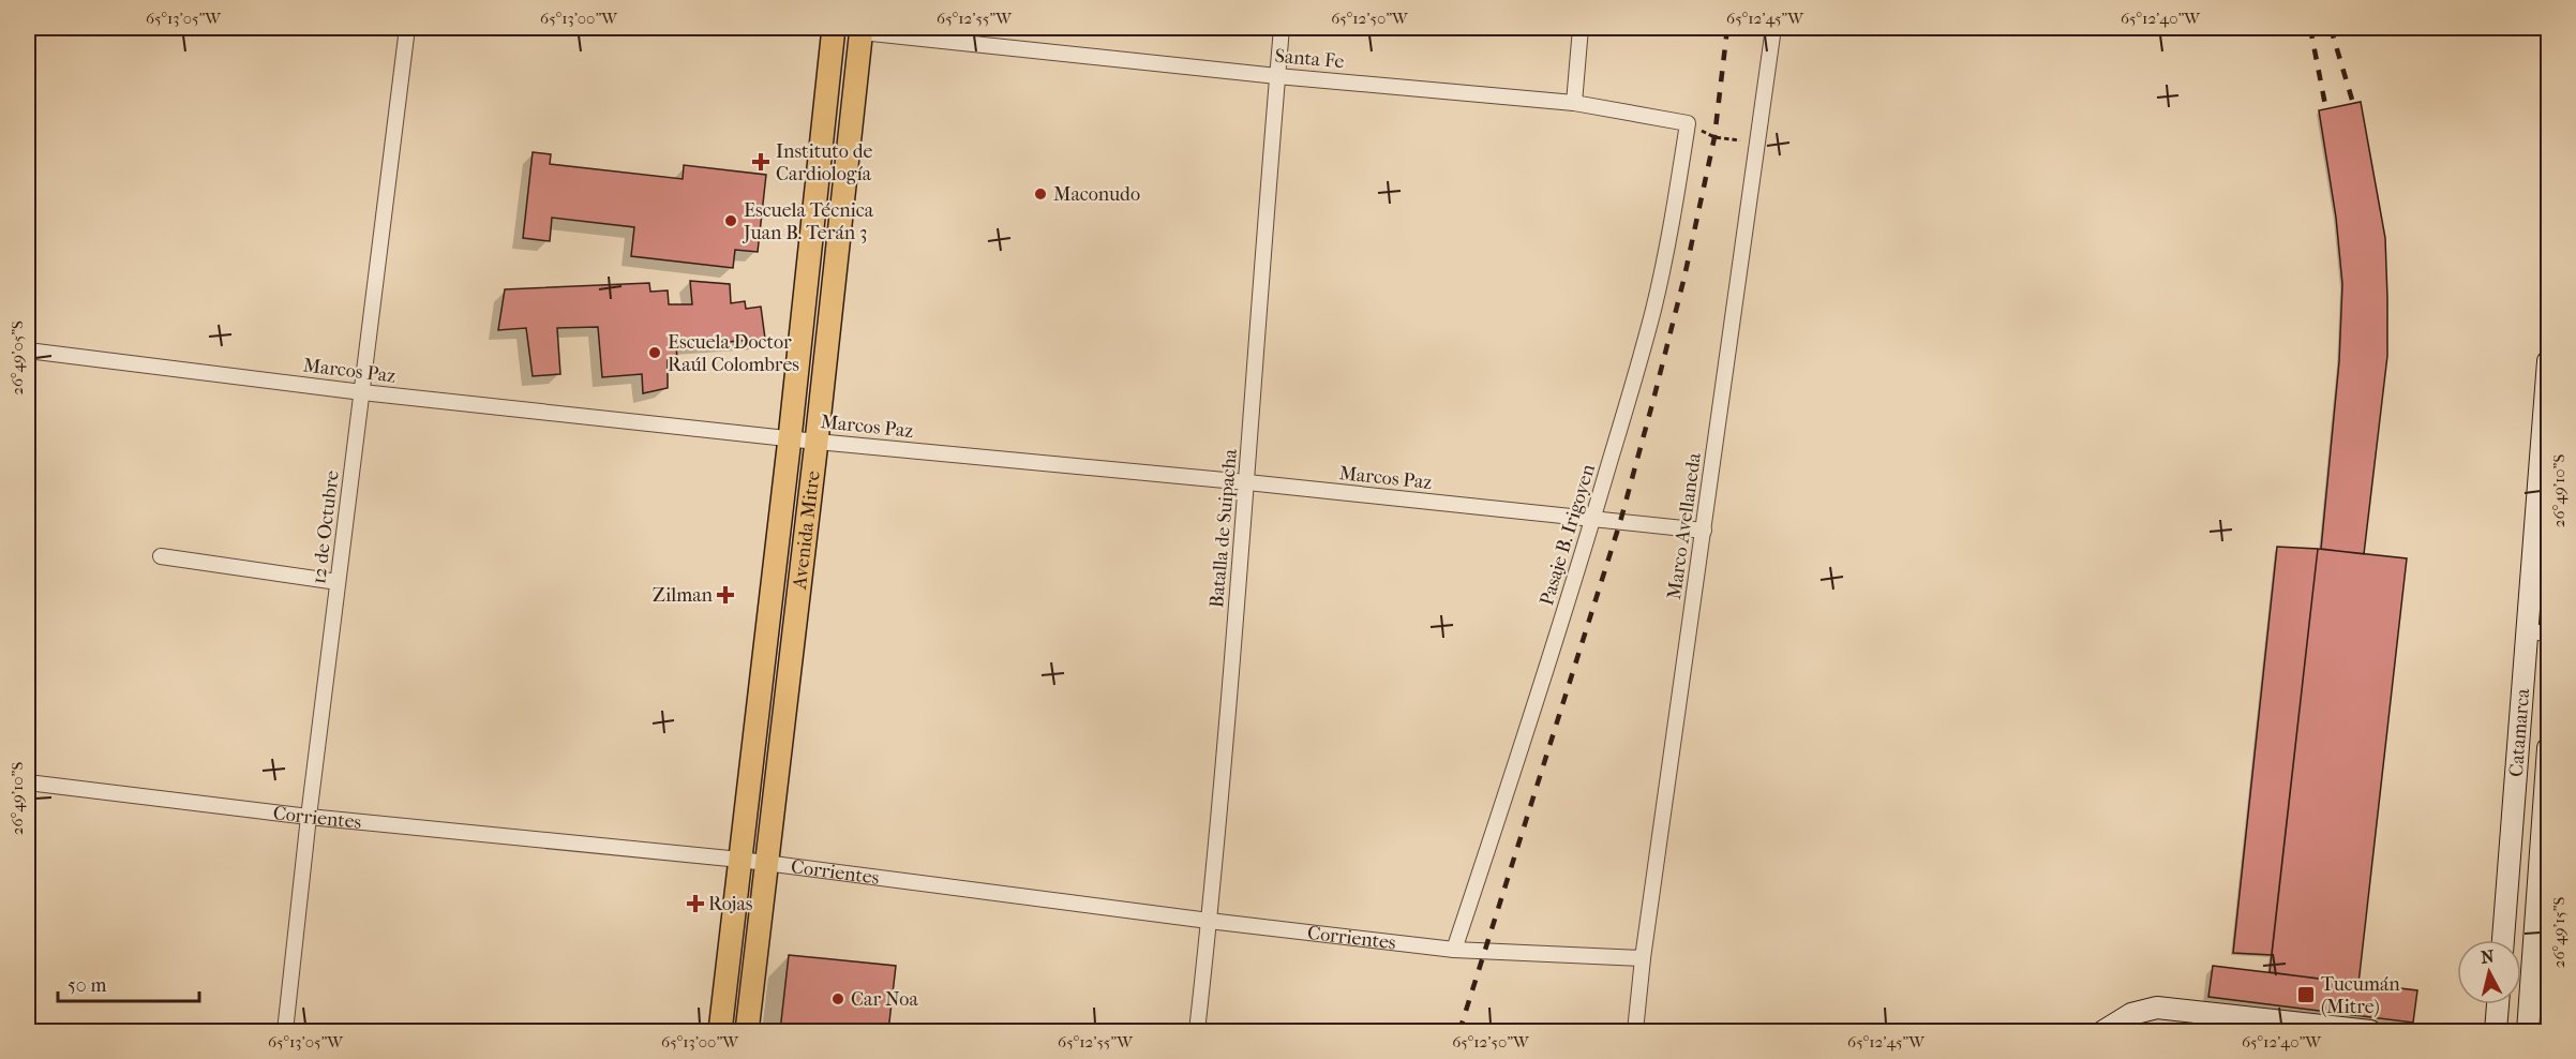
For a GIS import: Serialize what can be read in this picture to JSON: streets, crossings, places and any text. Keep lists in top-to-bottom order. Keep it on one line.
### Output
{"streets":{"main road":["Avenida Mitre","Catamarca"],"street":["Santa Fe","Marcos Paz","Marco Avellaneda","12 de Octubre","Batalla de Suipacha","Pasaje B. Irigoyen","Corrientes"]},"crossings":[["Santa Fe","Batalla de Suipacha"],["Santa Fe","Avenida Mitre"],["Santa Fe","Pasaje B. Irigoyen"],["Marcos Paz","Marco Avellaneda"],["Marcos Paz","12 de Octubre"],["Marcos Paz","Batalla de Suipacha"],["Marcos Paz","Avenida Mitre"],["Marcos Paz","Pasaje B. Irigoyen"],["Marco Avellaneda","Corrientes"],["12 de Octubre","Corrientes"],["Batalla de Suipacha","Corrientes"],["Avenida Mitre","Corrientes"],["Pasaje B. Irigoyen","Corrientes"]],"places":{"health":["Instituto de Cardiología","Zilman","Rojas"],"other":["Maconudo","Escuela Técnica Juan B. Terán 3","Escuela Doctor Raúl Colombres","Car Noa"],"transit":["Tucumán (Mitre)"]},"scale_bar":"50 m","north":"top","coordinates":["65°13'05\"W","65°13'00\"W","65°12'55\"W","65°12'50\"W","65°12'45\"W","65°12'40\"W","26°49'05\"S","26°49'10\"S","26°49'15\"S"]}
